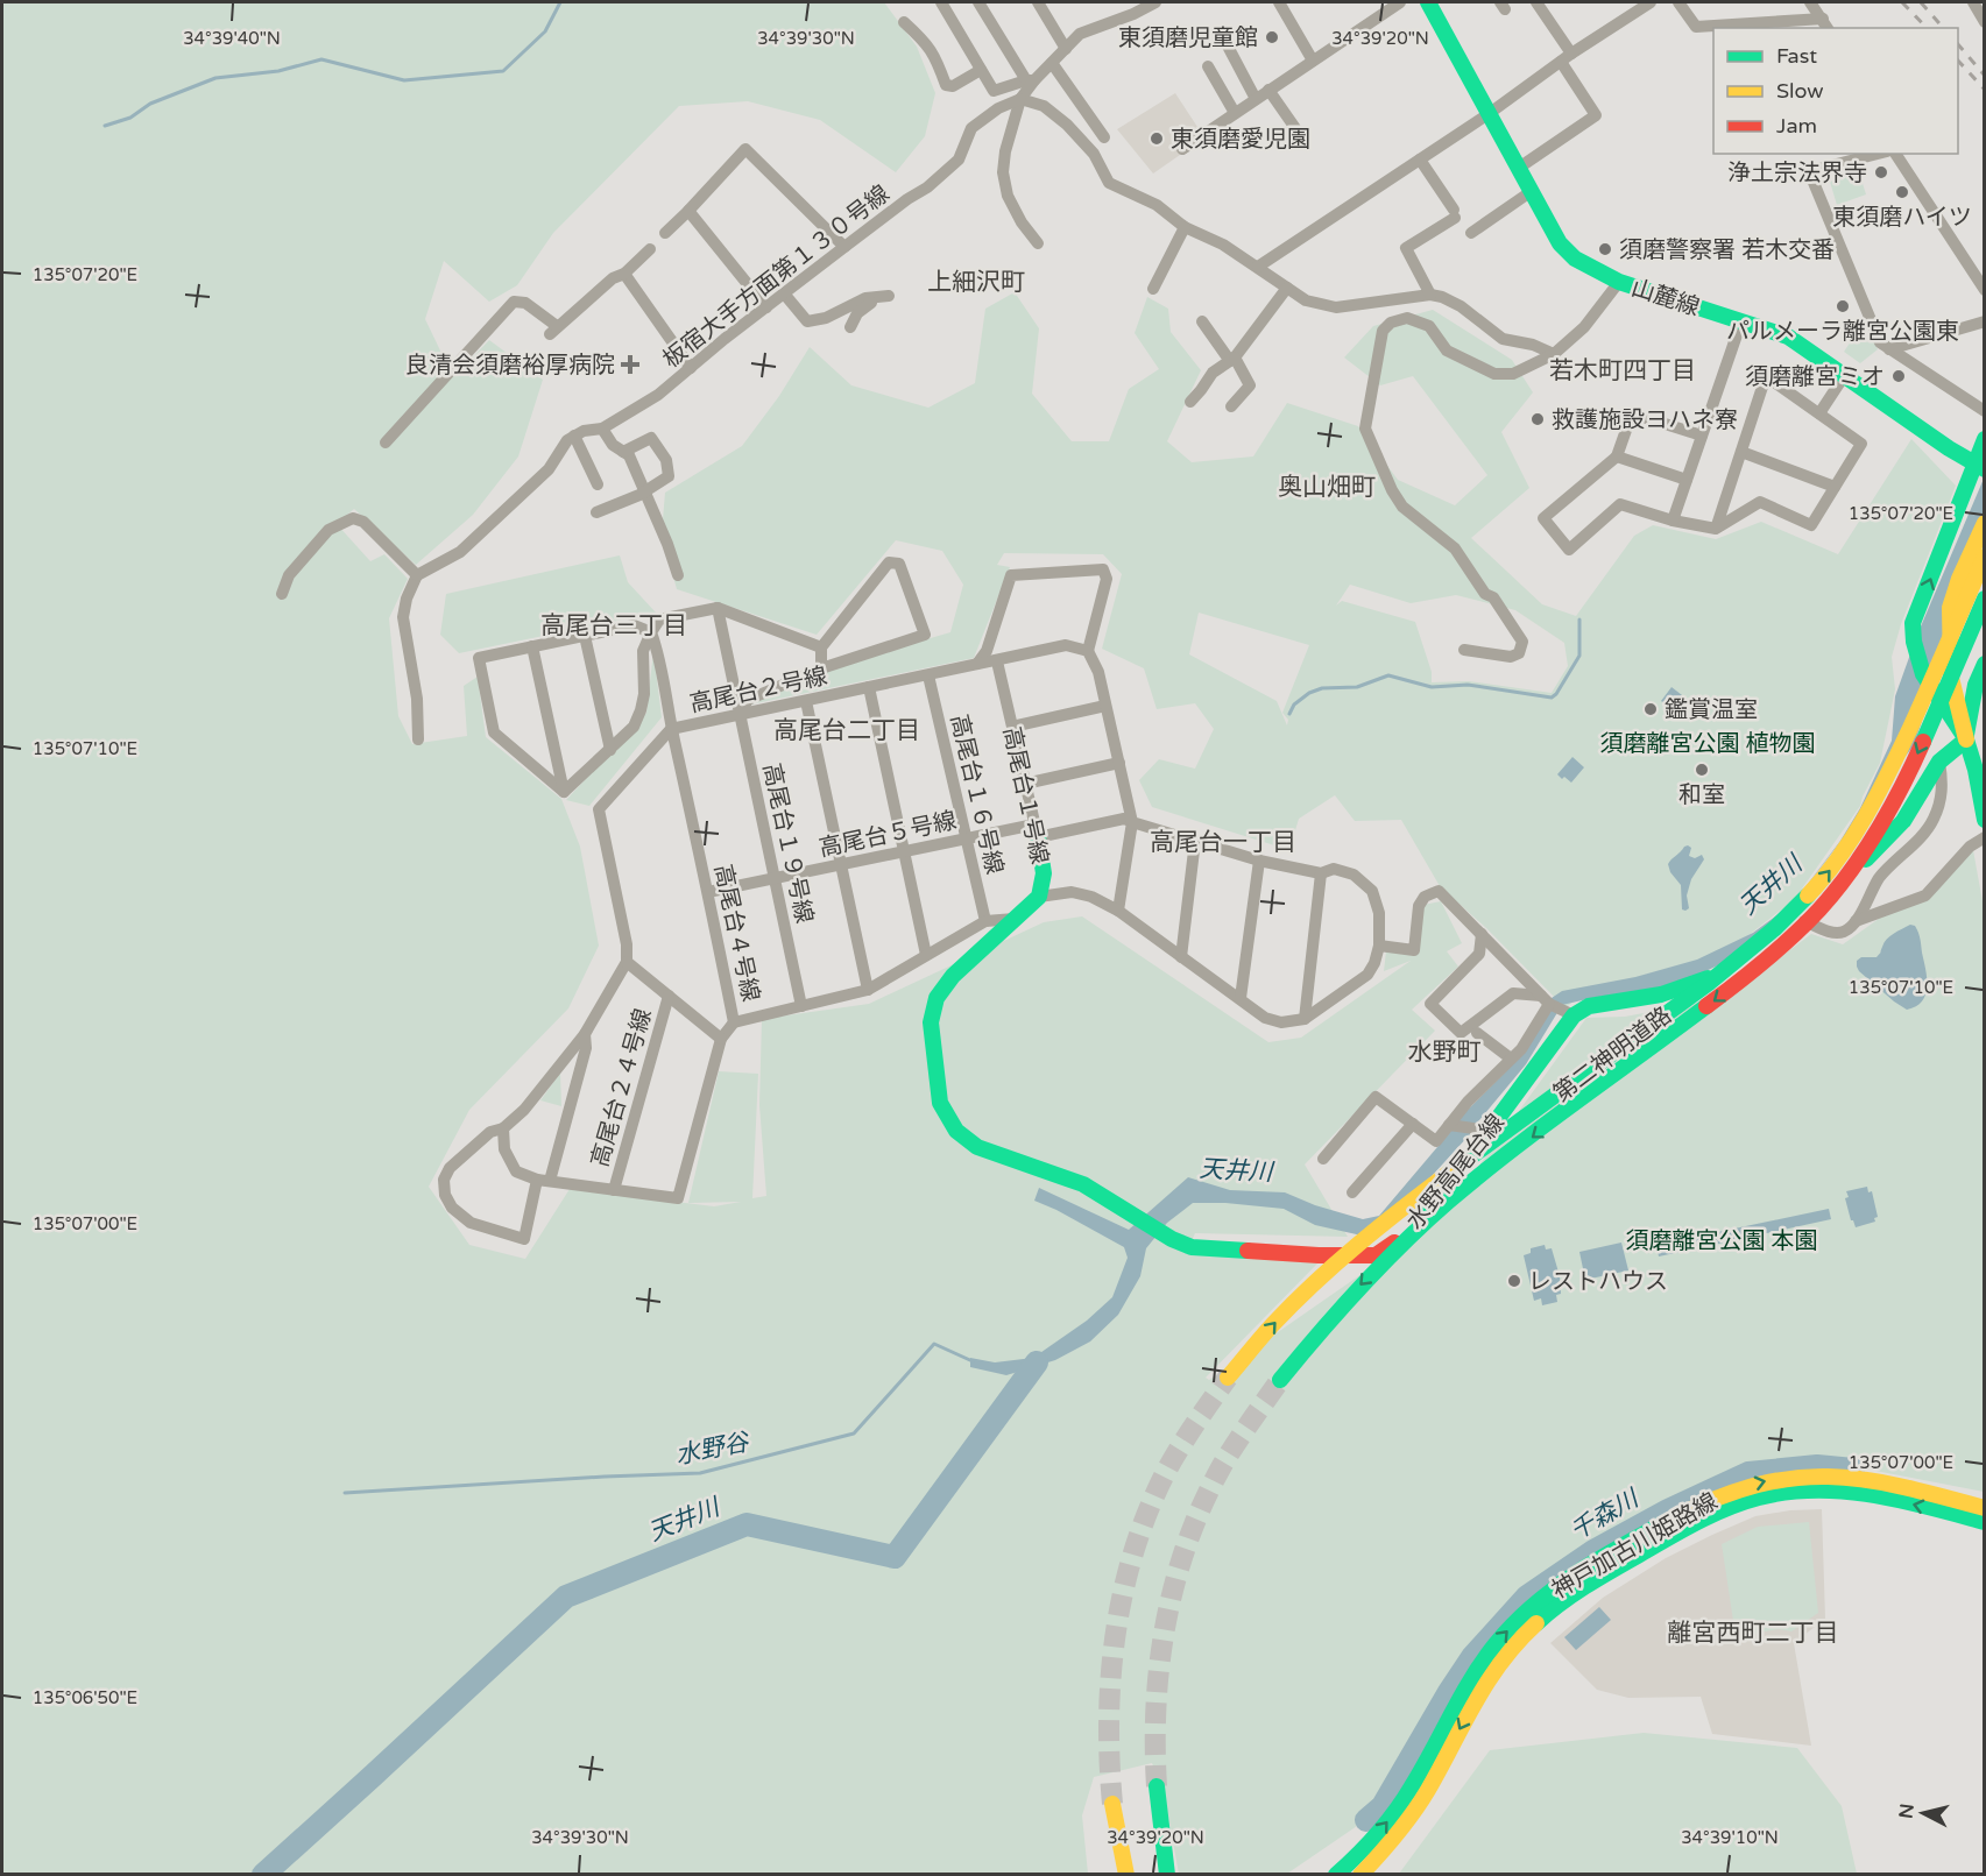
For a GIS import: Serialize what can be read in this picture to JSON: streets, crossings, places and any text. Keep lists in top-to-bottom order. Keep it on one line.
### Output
{"streets":{"main road":["山麓線","高尾台１号線","第二神明道路","水野高尾台線","神戸加古川姫路線"],"street":["板宿大手方面第１３０号線","高尾台２号線","高尾台１６号線","高尾台５号線","高尾台１９号線","高尾台４号線","高尾台２４号線"]},"crossings":[["高尾台２号線","高尾台１６号線"],["高尾台２号線","高尾台１号線"],["高尾台２号線","高尾台１９号線"],["高尾台２号線","高尾台４号線"],["高尾台１６号線","高尾台５号線"],["高尾台１号線","高尾台５号線"],["高尾台１号線","水野高尾台線"],["高尾台５号線","高尾台１９号線"],["高尾台５号線","高尾台４号線"]],"districts":["上細沢町","若木町四丁目","奥山畑町","高尾台三丁目","高尾台二丁目","高尾台一丁目","水野町","離宮西町二丁目"],"water":["天井川","水野谷","千森川"],"parks":["須磨離宮公園 植物園","須磨離宮公園 本園"],"places":{"other":["東須磨児童館","東須磨愛児園","浄土宗法界寺","東須磨ハイツ","須磨警察署 若木交番","パルメーラ離宮公園東","須磨離宮ミオ","救護施設ヨハネ寮","鑑賞温室","和室","レストハウス"],"health":["良清会須磨裕厚病院"]},"legend":["Fast","Slow","Jam"],"north":"left","coordinates":["34°39'40\"N","34°39'30\"N","34°39'20\"N","135°07'20\"E","135°07'10\"E","135°07'00\"E","135°06'50\"E","34°39'10\"N"]}
